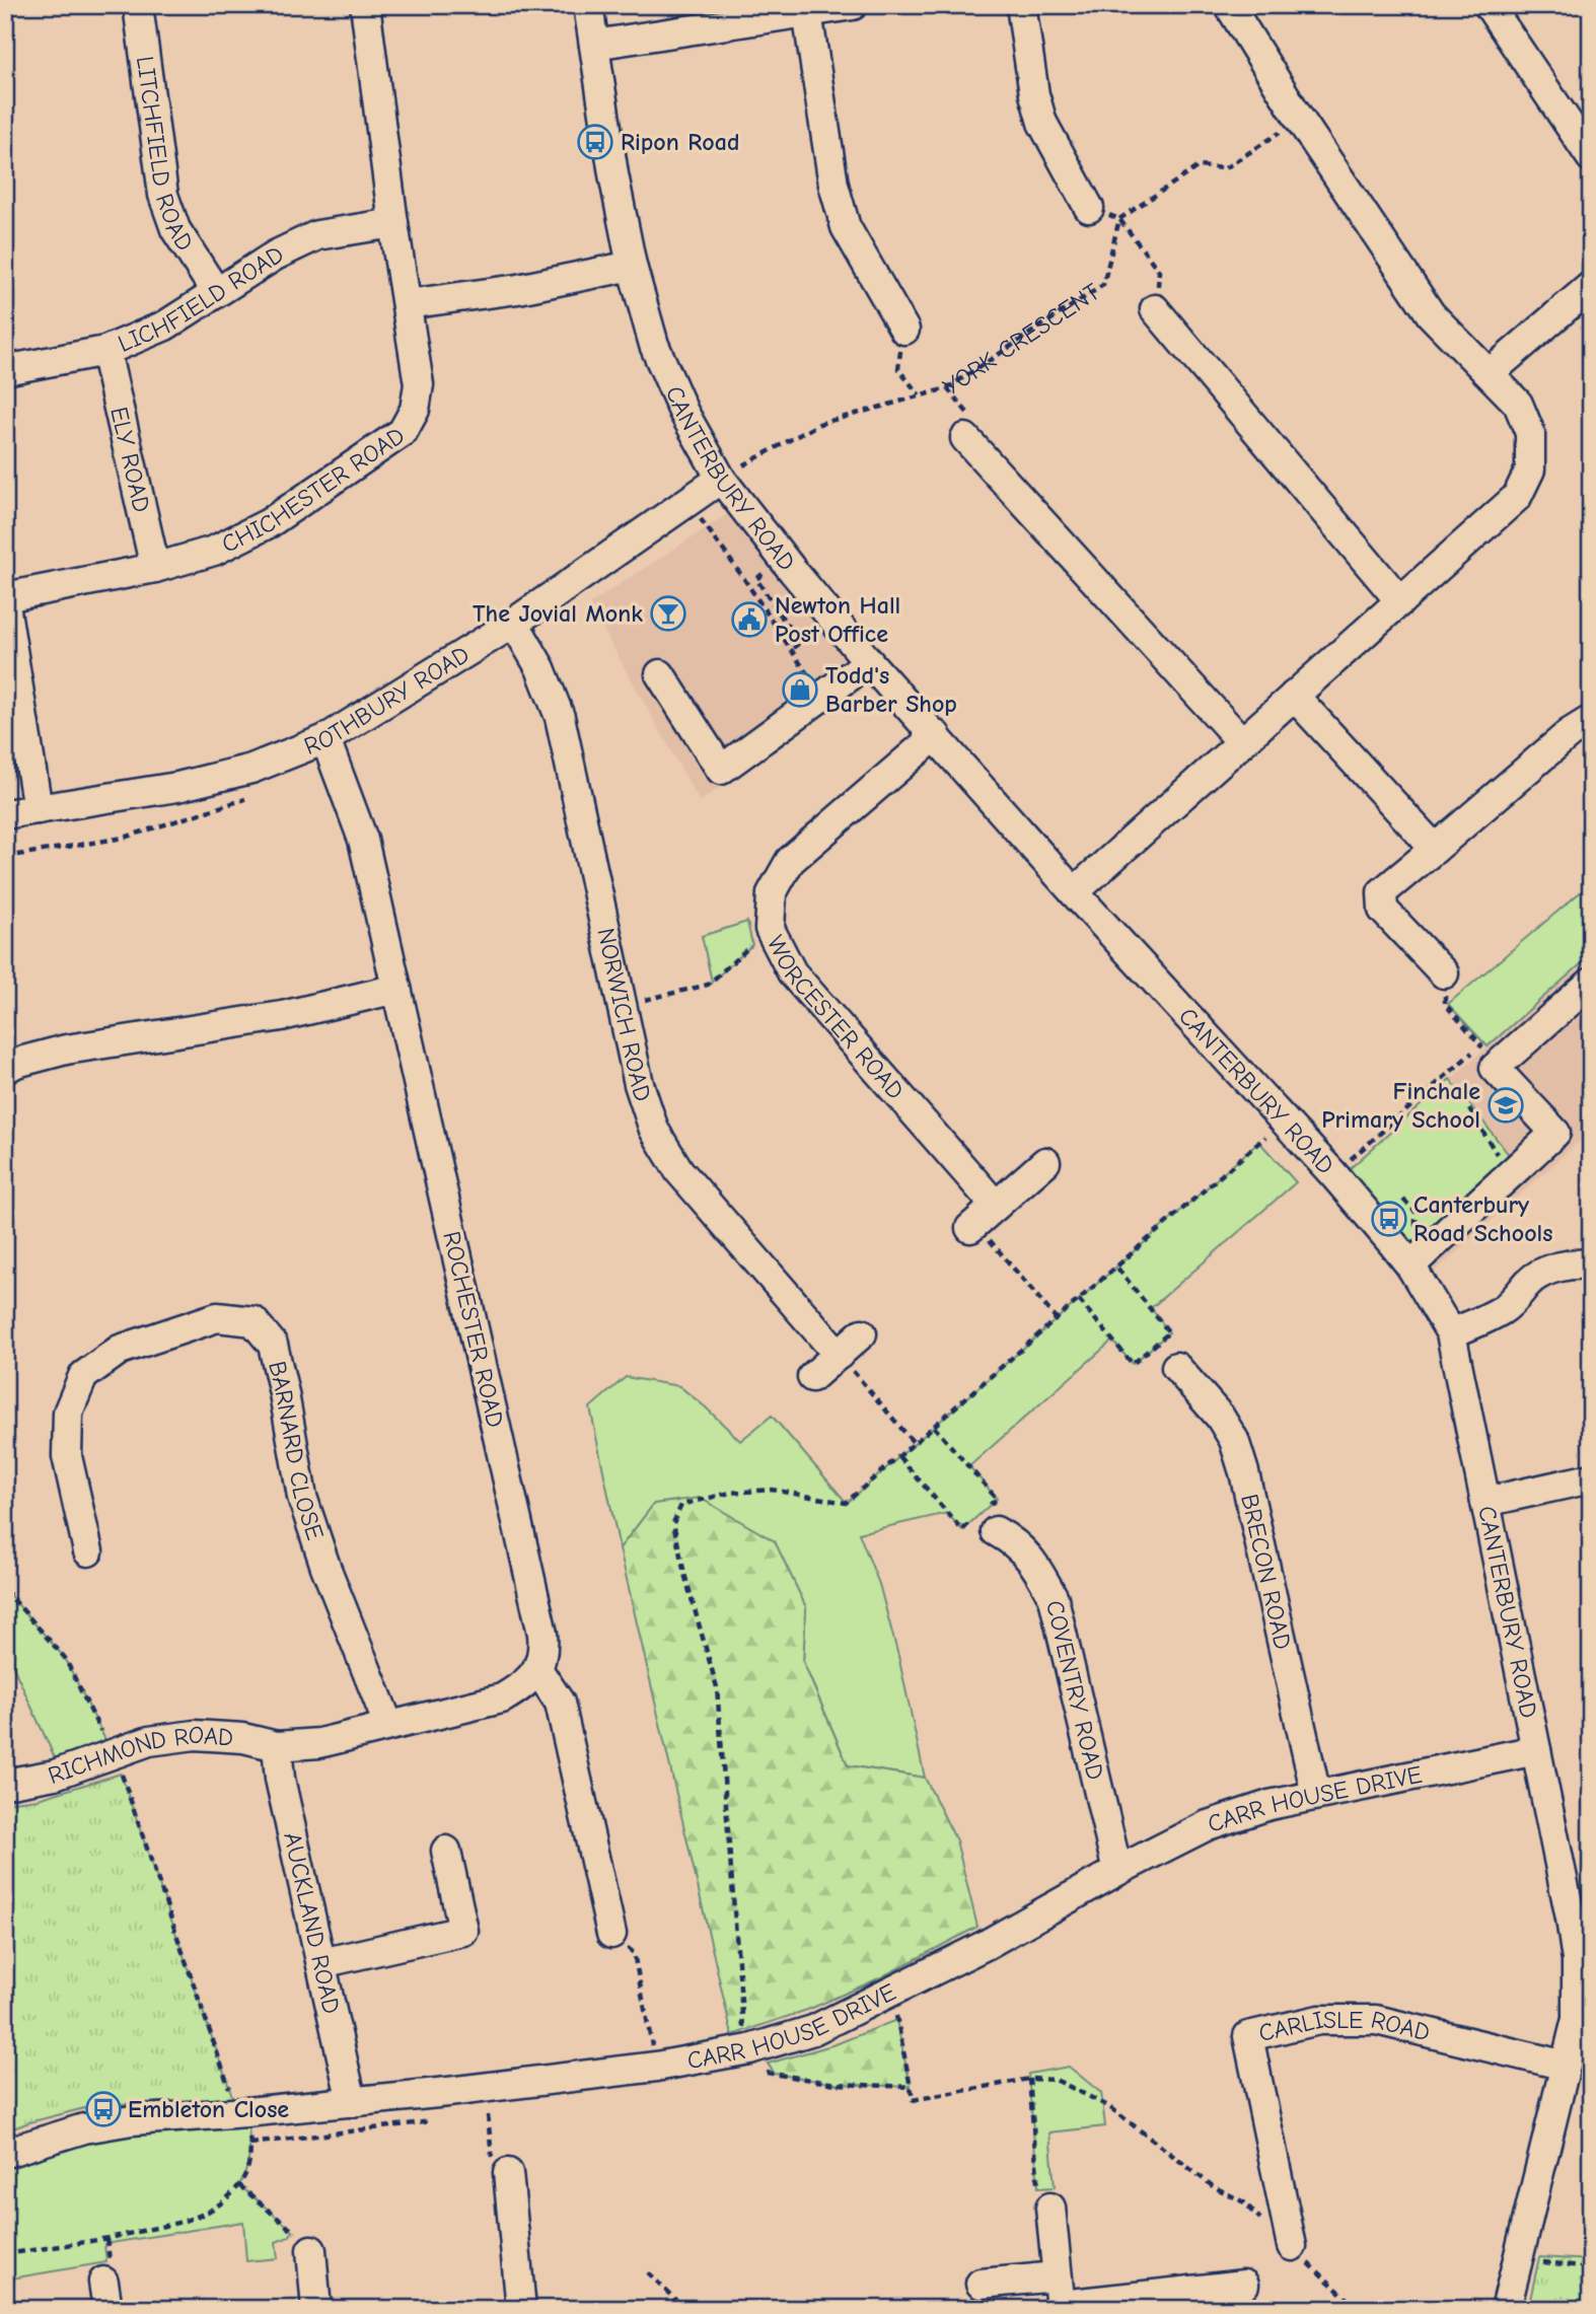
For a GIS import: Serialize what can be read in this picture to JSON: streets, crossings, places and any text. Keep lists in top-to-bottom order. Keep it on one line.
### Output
{"streets":{"street":["LITCHFIELD ROAD","LICHFIELD ROAD","ELY ROAD","CANTERBURY ROAD","CHICHESTER ROAD","ROTHBURY ROAD","NORWICH ROAD","WORCESTER ROAD","ROCHESTER ROAD","BARNARD CLOSE","BRECON ROAD","COVENTRY ROAD","RICHMOND ROAD","CARR HOUSE DRIVE","AUCKLAND ROAD","CARLISLE ROAD"],"path":["YORK CRESCENT"]},"crossings":[["LITCHFIELD ROAD","LICHFIELD ROAD"],["LICHFIELD ROAD","ELY ROAD"],["LICHFIELD ROAD","CHICHESTER ROAD"],["YORK CRESCENT","CANTERBURY ROAD"],["YORK CRESCENT","ROTHBURY ROAD"],["ELY ROAD","CHICHESTER ROAD"],["CANTERBURY ROAD","ROTHBURY ROAD"],["CANTERBURY ROAD","WORCESTER ROAD"],["CANTERBURY ROAD","CARR HOUSE DRIVE"],["CANTERBURY ROAD","CARLISLE ROAD"],["ROTHBURY ROAD","NORWICH ROAD"],["ROTHBURY ROAD","ROCHESTER ROAD"],["BRECON ROAD","CARR HOUSE DRIVE"],["COVENTRY ROAD","CARR HOUSE DRIVE"],["RICHMOND ROAD","AUCKLAND ROAD"],["CARR HOUSE DRIVE","AUCKLAND ROAD"]],"places":{"bus stop":["Ripon Road","Canterbury Road Schools","Embleton Close"],"bar":["The Jovial Monk"],"public building":["Newton Hall Post Office"],"shop":["Todd's Barber Shop"],"school or university":["Finchale Primary School"]}}
